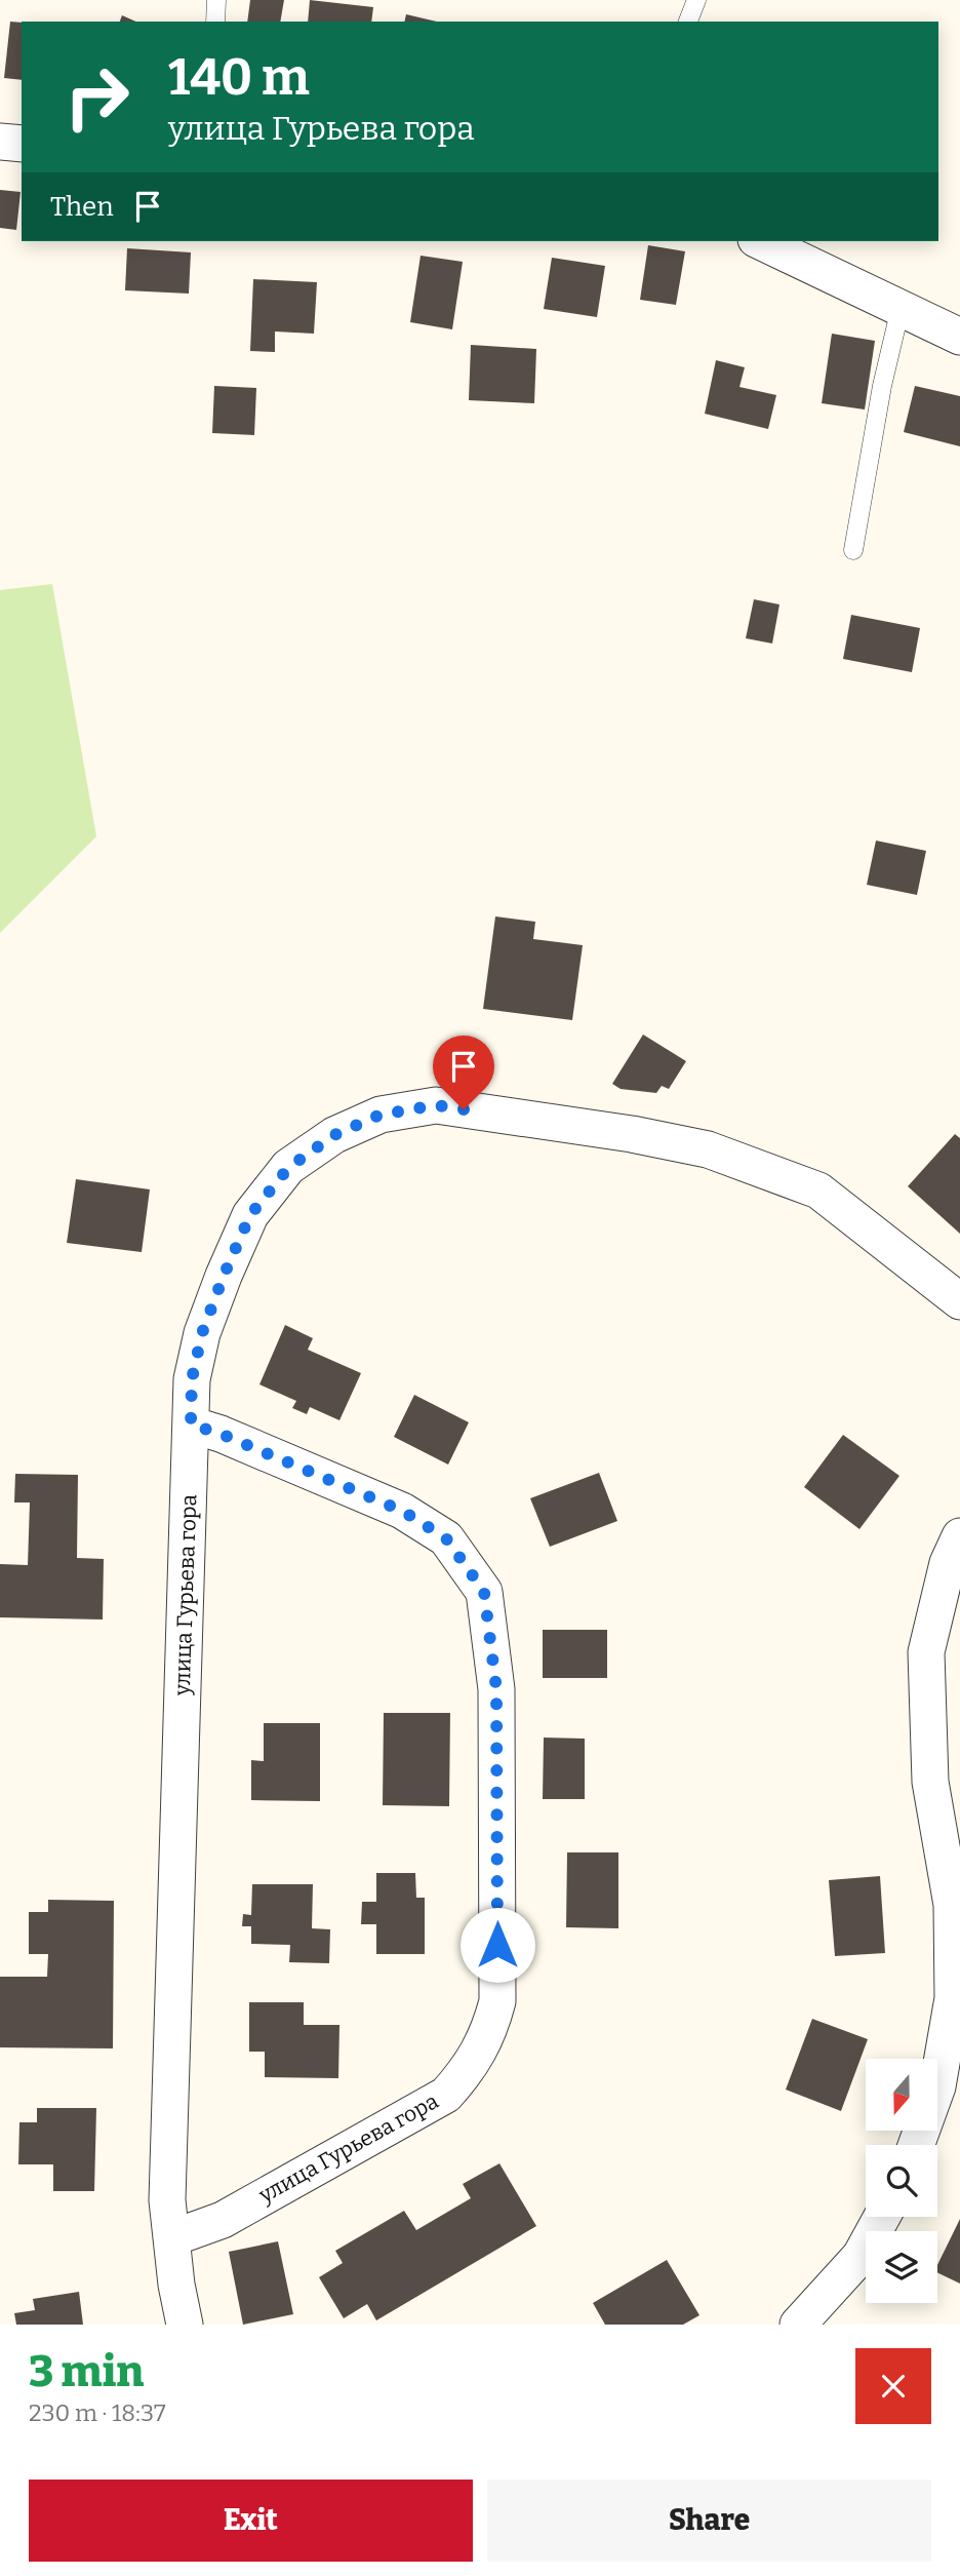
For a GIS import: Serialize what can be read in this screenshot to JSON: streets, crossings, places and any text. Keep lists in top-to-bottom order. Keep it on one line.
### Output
{"streets":{"street":["улица Гурьева гора"]},"north":"bottom","page":{"turn":["140 m","улица Гурьева гора"],"then":"Then","heading":["3 min","230 m · 18:37"],"buttons":["Exit","Share"]}}
